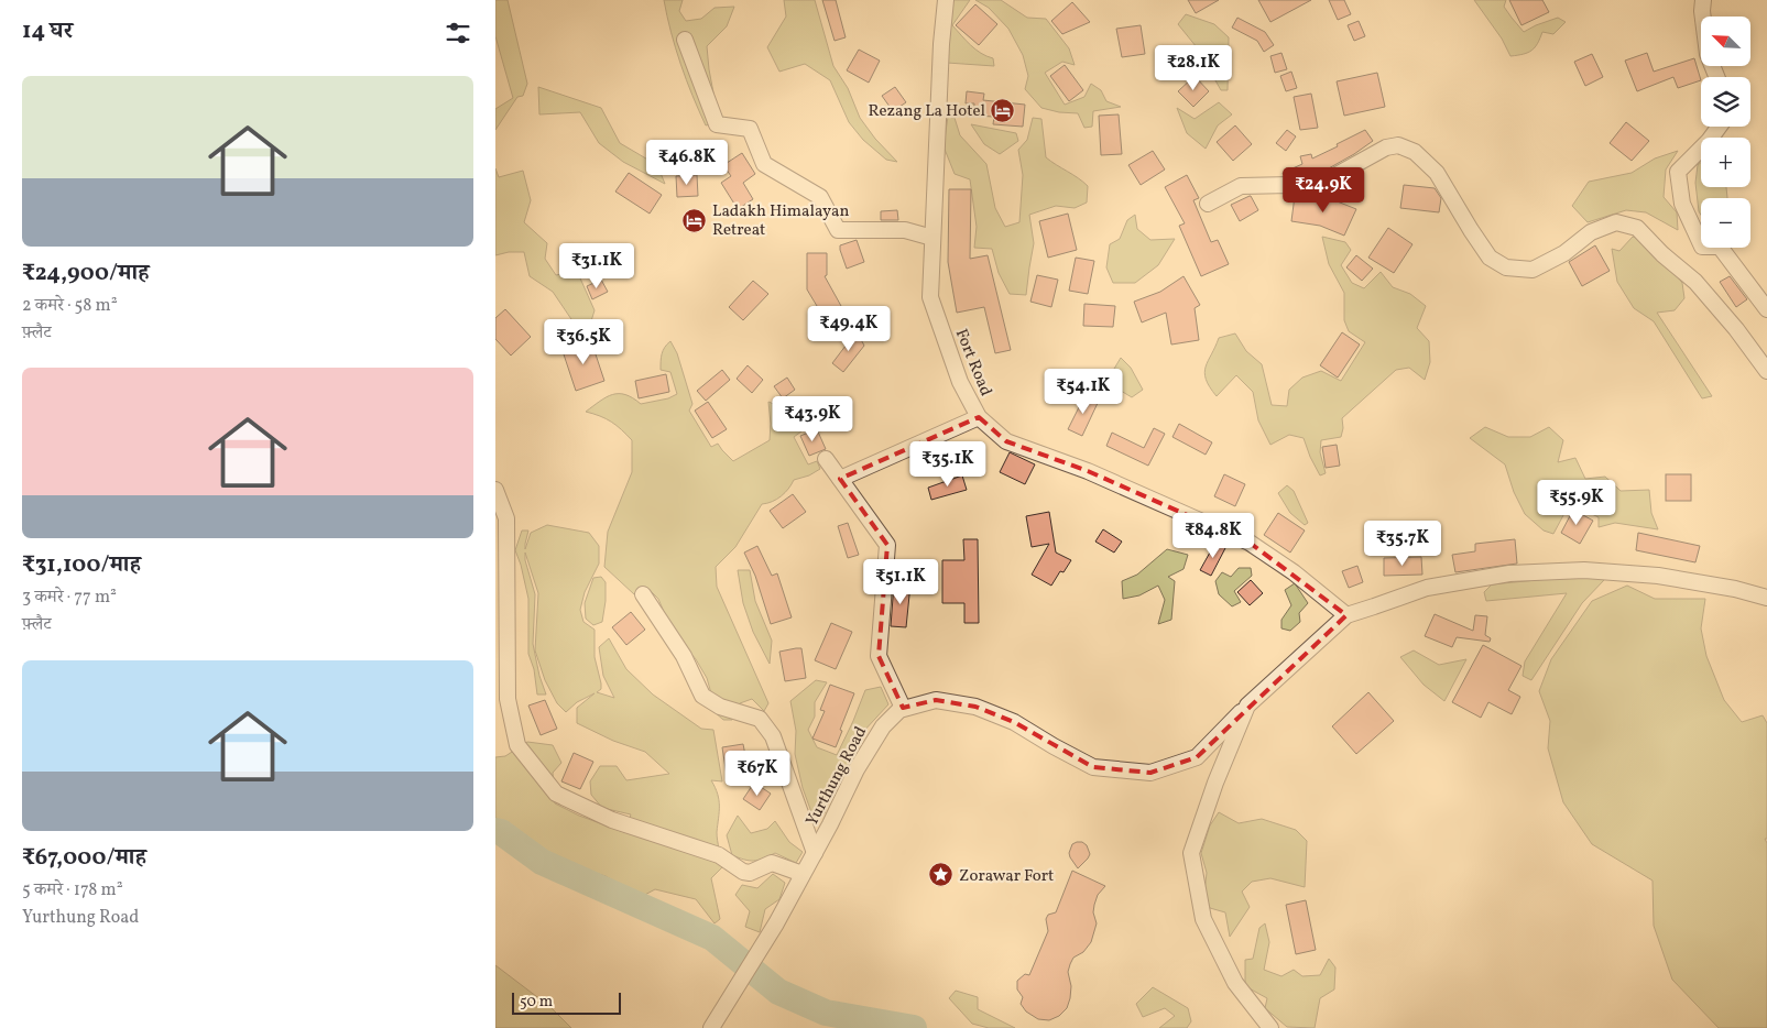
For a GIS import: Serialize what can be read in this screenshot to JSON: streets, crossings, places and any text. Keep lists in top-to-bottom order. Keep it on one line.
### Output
{"streets":{"street":["Fort Road","Yurthung Road"]},"places":{"hotel":["Rezang La Hotel","Ladakh Himalayan Retreat"],"place":["Zorawar Fort"]},"scale_bar":"50 m","north":"top left","page":{"heading":"14 घर","map_buttons":["+","−"],"price":["₹28.1K","₹46.8K","₹24.9K","₹31.1K","₹49.4K","₹36.5K","₹54.1K","₹43.9K","₹35.1K","₹55.9K","₹84.8K","₹35.7K","₹51.1K","₹67K"],"list":[{"name":"₹24,900/माह","note":"2 कमरे · 58 m² · फ़्लैट"},{"name":"₹31,100/माह","note":"3 कमरे · 77 m² · फ़्लैट"},{"name":"₹67,000/माह","note":"5 कमरे · 178 m² · Yurthung Road"}],"scale":"50 m"}}
